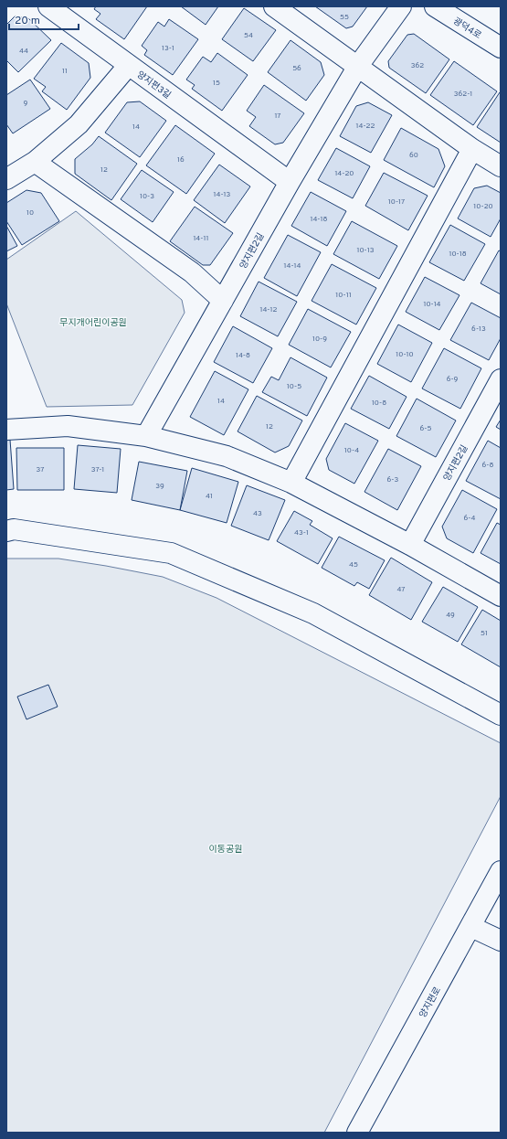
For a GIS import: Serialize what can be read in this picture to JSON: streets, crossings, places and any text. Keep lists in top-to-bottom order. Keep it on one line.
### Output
{"streets":{"street":["광덕4로","양지편3길","양지편2길","양지편로"]},"crossings":[["양지편3길","양지편2길"]],"parks":["무지개어린이공원","이동공원"],"house_numbers":["55","54","13-1","44","362","56","11","15","362-1","9","17","14-22","14","60","16","12","14-20","14-13","10-3","10-17","10-20","10","14-18","14-11","10-13","10-18","14-14","10-11","10-14","14-12","6-13","10-9","10-10","14-8","6-9","10-5","14","10-8","12","6-5","10-4","6-8","37","37-1","6-3","39","41","43","6-4","43-1","45","47","49","51"],"scale_bar":"20 m"}
